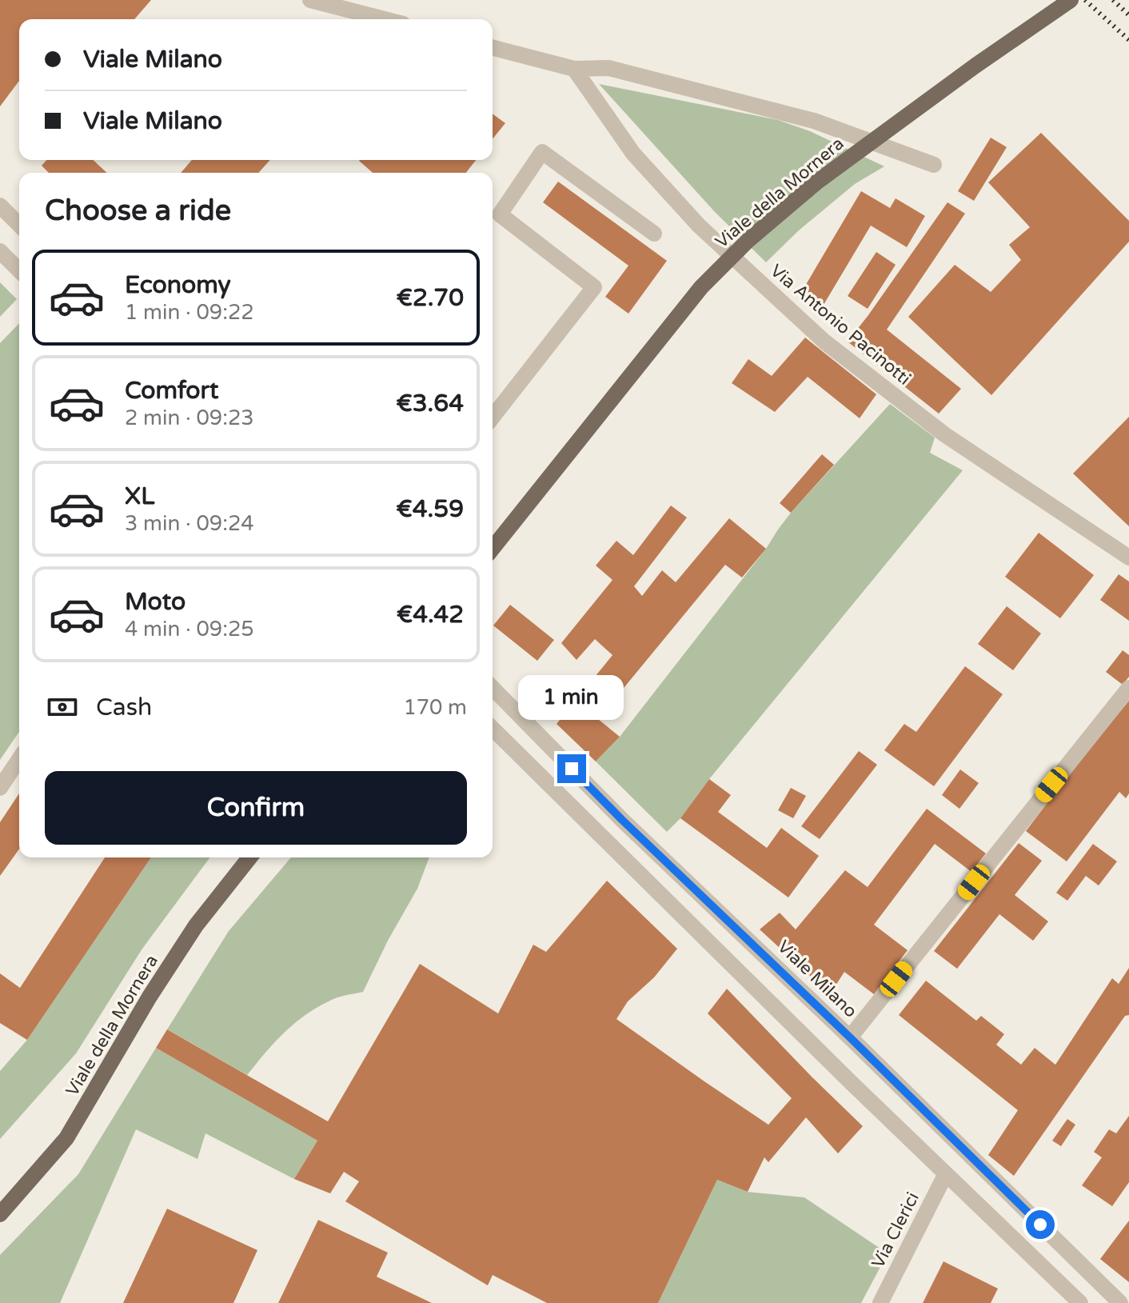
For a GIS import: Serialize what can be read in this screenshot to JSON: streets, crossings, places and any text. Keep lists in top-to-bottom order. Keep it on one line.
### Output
{"streets":{"main road":["Viale della Mornera"],"street":["Via Antonio Pacinotti","Viale Milano","Via Clerici"]},"page":{"banner":["Viale Milano","Viale Milano"],"heading":"Choose a ride","list":[{"name":"Economy","note":"1 min · 09:22","value":"€2.70"},{"name":"Comfort","note":"2 min · 09:23","value":"€3.64"},{"name":"XL","note":"3 min · 09:24","value":"€4.59"},{"name":"Moto","note":"4 min · 09:25","value":"€4.42"}],"pay":["Cash","170 m"],"bubble":"1 min","buttons":"Confirm"}}
